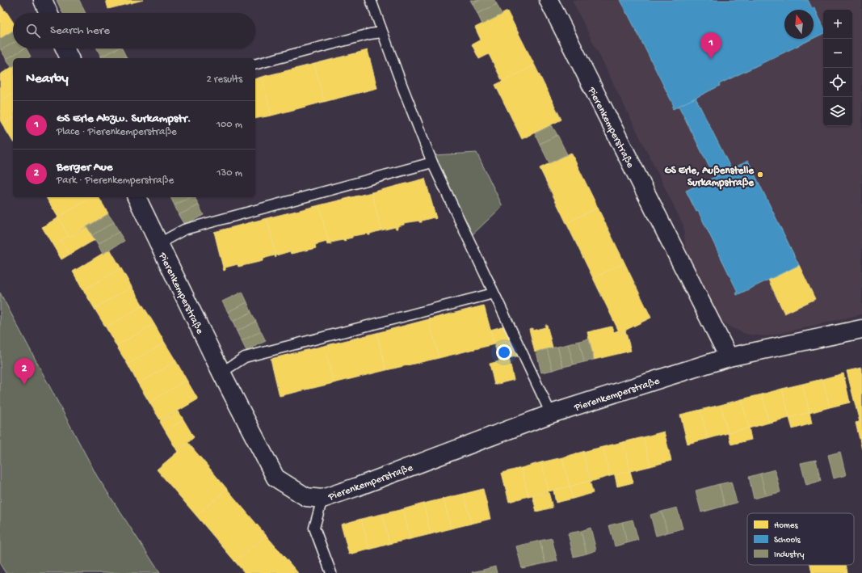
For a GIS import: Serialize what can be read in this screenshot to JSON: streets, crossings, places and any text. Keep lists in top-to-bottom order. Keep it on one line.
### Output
{"streets":{"street":["Pierenkemperstraße"]},"places":["GS Erle, Außenstelle Surkampstraße"],"legend":["Homes","Schools","Industry"],"north":"top","page":{"map_buttons":["+","−"],"search":"Search here","pins":["1","2"],"heading":["Nearby","2 results"],"list":[{"mark":"1","name":"GS Erle Abzw. Surkampstr.","note":"Place · Pierenkemperstraße","value":"100 m"},{"mark":"2","name":"Berger Aue","note":"Park · Pierenkemperstraße","value":"130 m"}]}}
